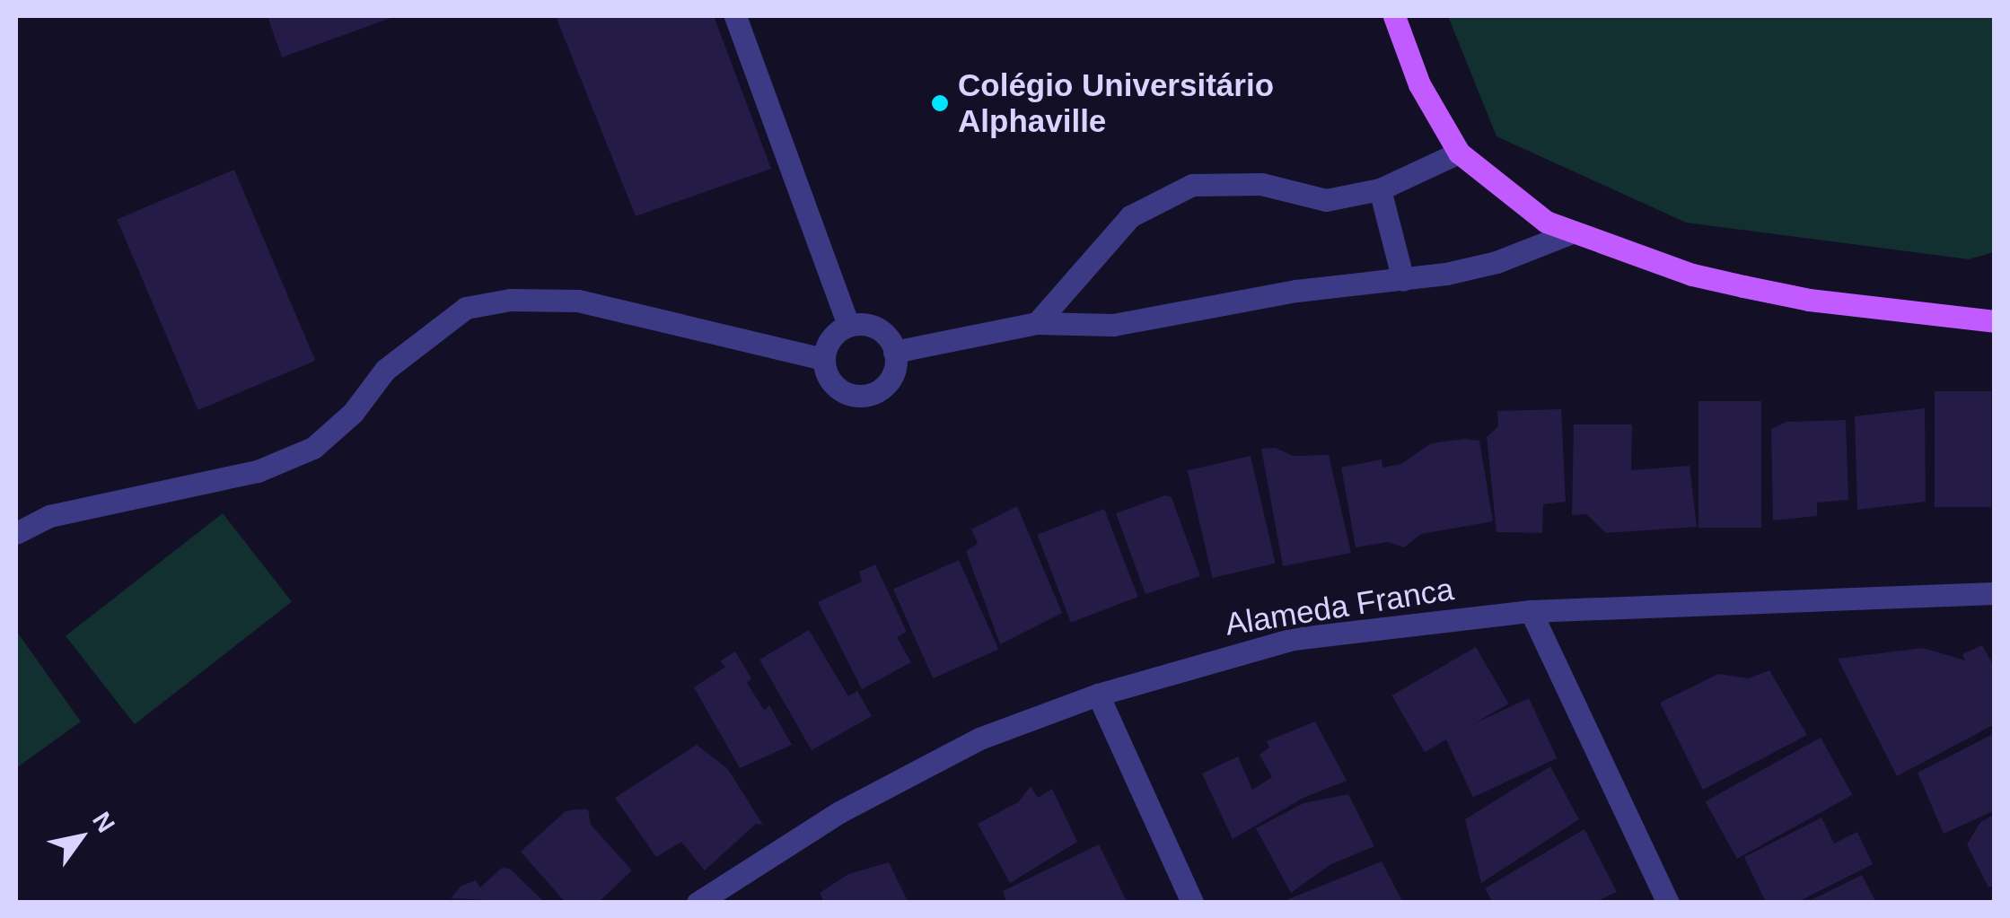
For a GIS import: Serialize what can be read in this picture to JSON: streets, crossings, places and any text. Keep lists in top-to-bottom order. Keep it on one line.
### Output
{"streets":{"street":["Alameda Franca"]},"places":["Colégio Universitário Alphaville"],"north":"top right"}
